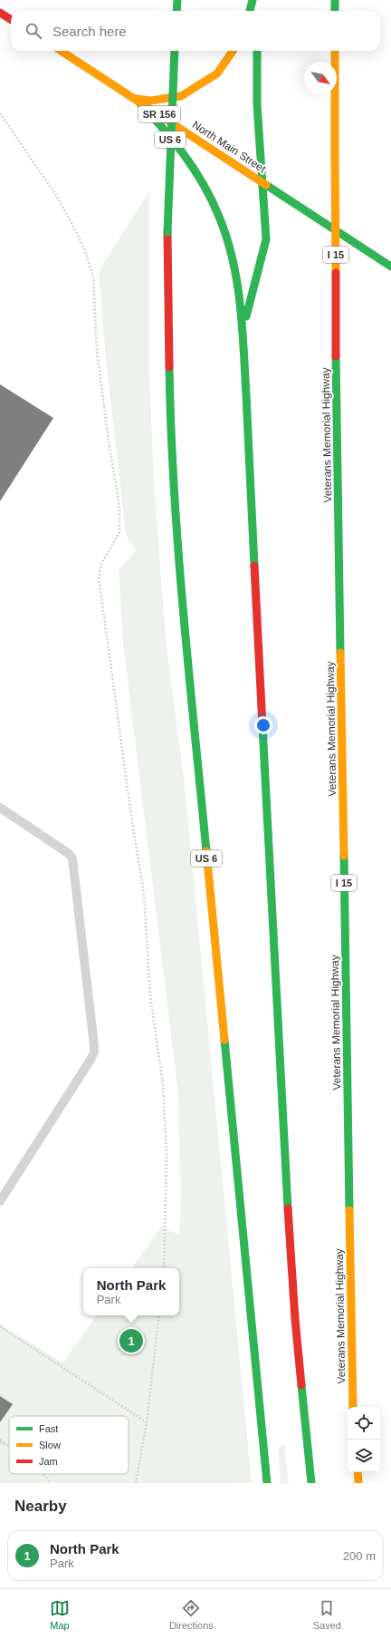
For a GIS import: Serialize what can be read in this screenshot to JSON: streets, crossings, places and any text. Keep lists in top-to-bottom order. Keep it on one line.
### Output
{"streets":{"main road":["SR 156","US 6","North Main Street","I 15","Veterans Memorial Highway"]},"legend":["Fast","Slow","Jam"],"north":"bottom right","page":{"search":"Search here","popup":["North Park","Park"],"pins":"1","heading":"Nearby","list":[{"mark":"1","name":"North Park","note":"Park","value":"200 m"}],"nav":["Map","Directions","Saved"]}}
